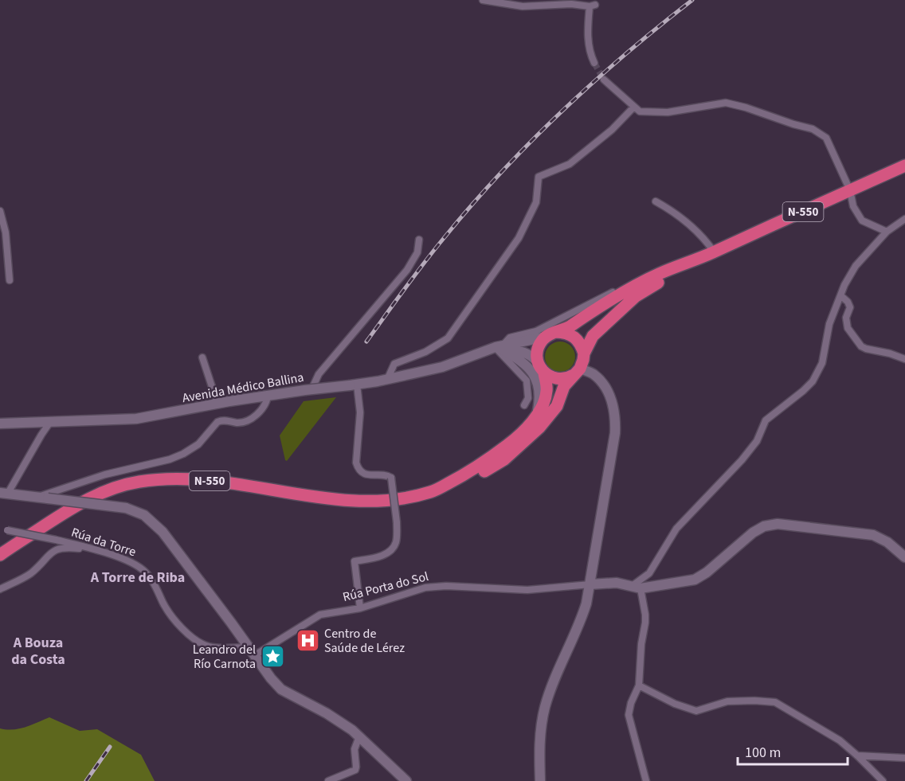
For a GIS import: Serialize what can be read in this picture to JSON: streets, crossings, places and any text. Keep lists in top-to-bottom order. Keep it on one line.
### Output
{"streets":{"highway":["N-550"],"street":["Avenida Médico Ballina","Rúa da Torre","Rúa Porta do Sol"]},"crossings":[["N-550","Avenida Médico Ballina"]],"districts":["A Torre de Riba","A Bouza da Costa"],"places":{"hospital":["Centro de Saúde de Lérez"],"place":["Leandro del Río Carnota"]},"scale_bar":"100 m"}
